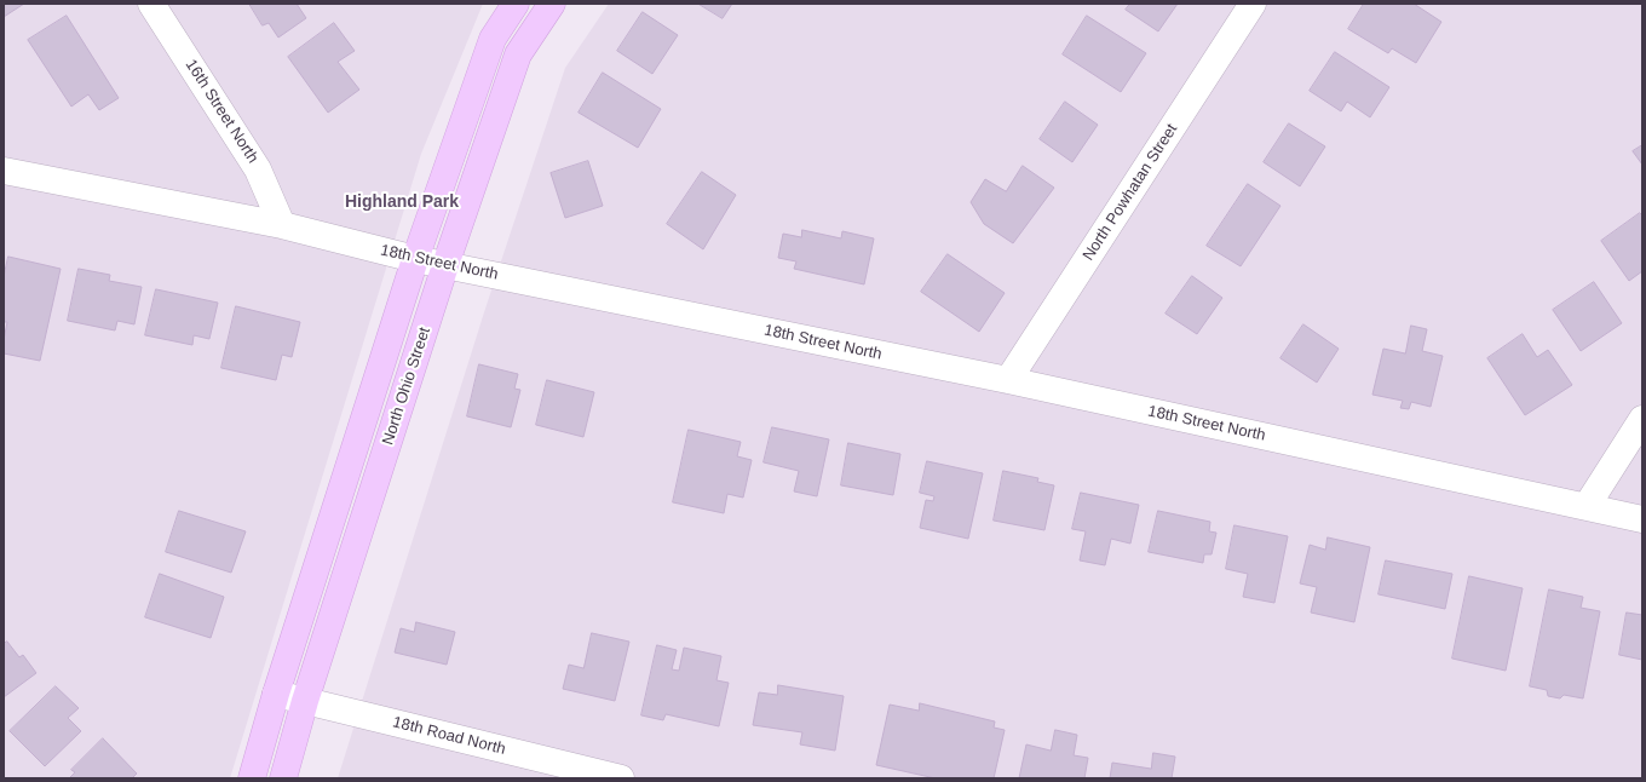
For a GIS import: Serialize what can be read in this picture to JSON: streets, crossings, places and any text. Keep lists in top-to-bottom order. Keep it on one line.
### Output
{"streets":{"street":["16th Street North","North Powhatan Street","18th Street North","North Ohio Street","18th Road North"]},"crossings":[["16th Street North","18th Street North"],["North Powhatan Street","18th Street North"],["18th Street North","North Ohio Street"],["North Ohio Street","18th Road North"]],"districts":["Highland Park"]}
